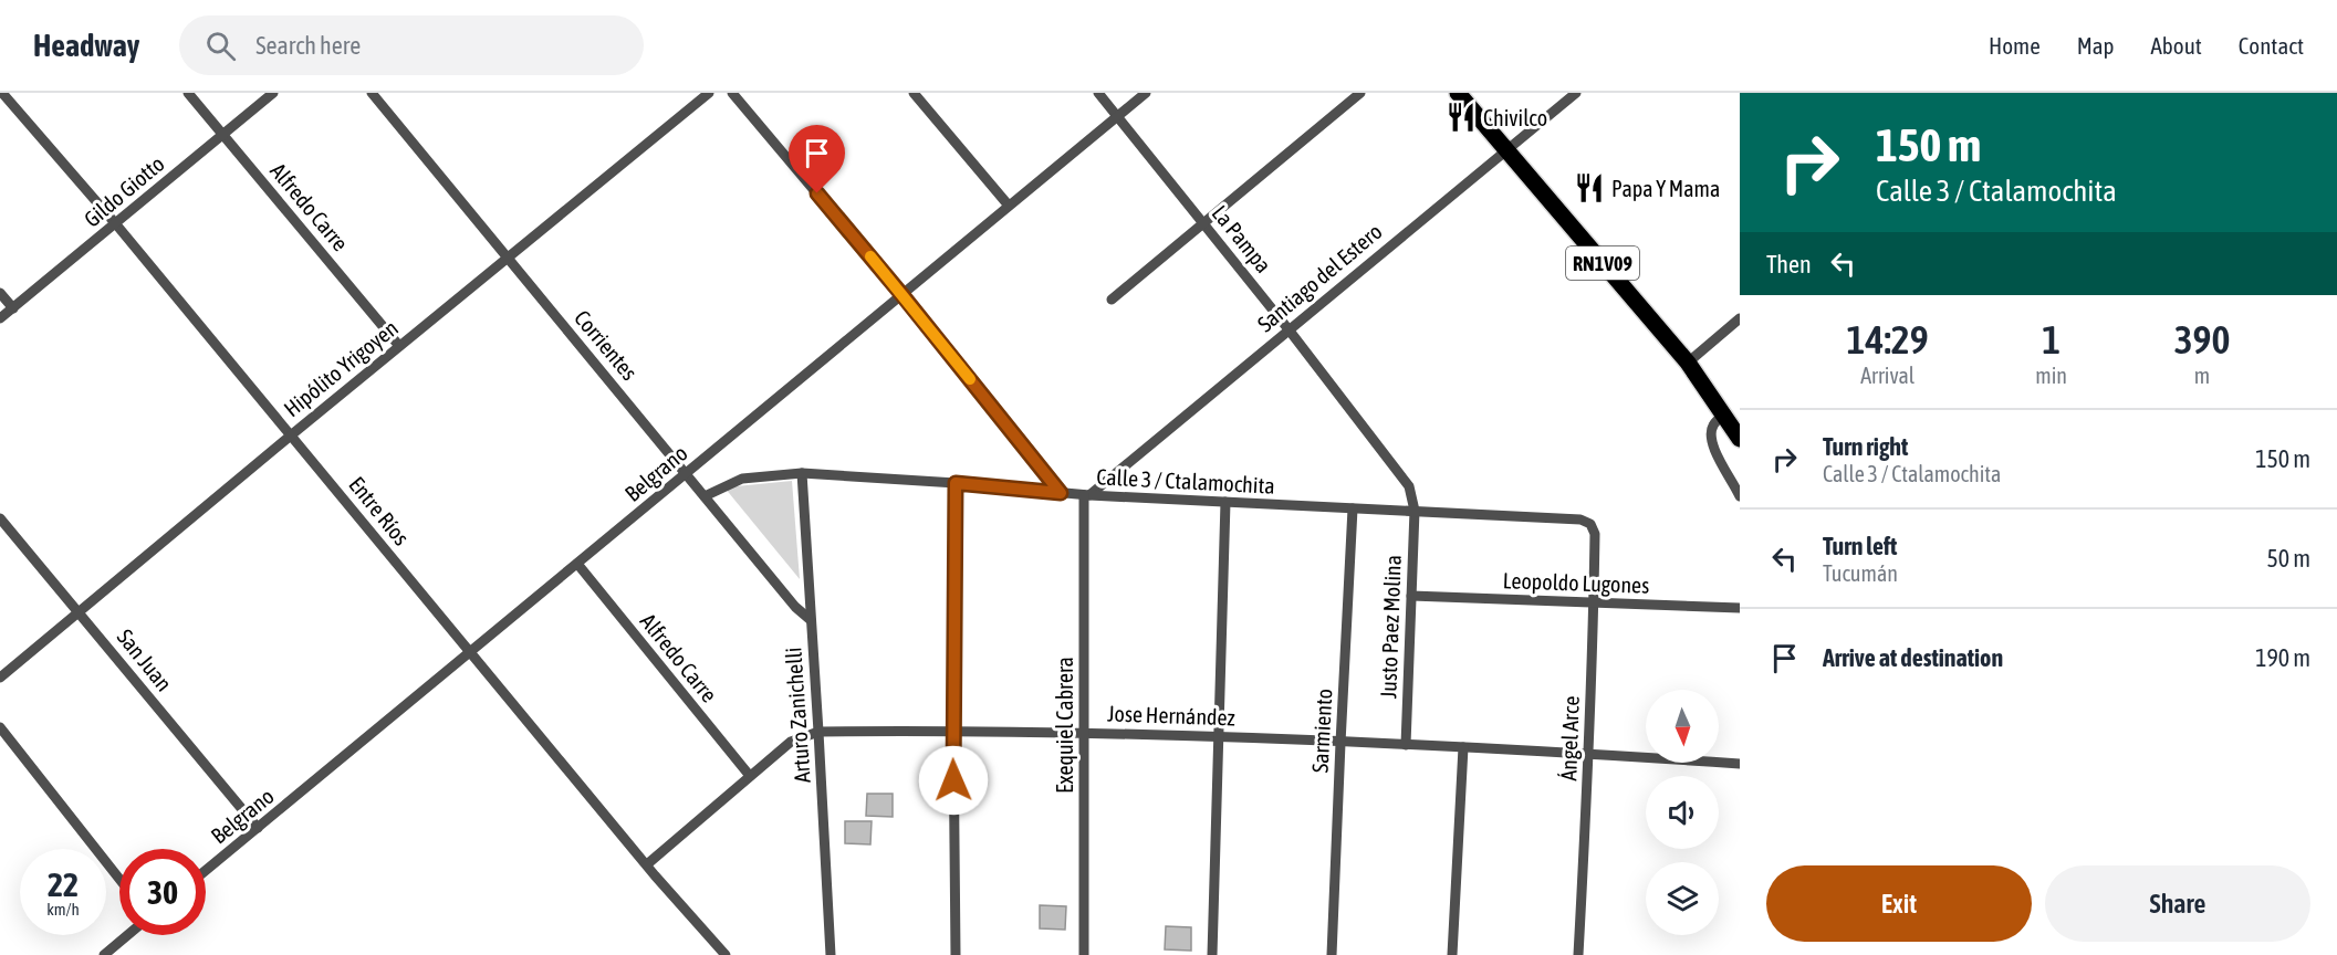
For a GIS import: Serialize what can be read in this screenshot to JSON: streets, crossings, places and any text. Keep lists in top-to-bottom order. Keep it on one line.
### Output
{"streets":{"main road":["RN1V09"],"street":["Gildo Giotto","Alfredo Carre","La Pampa","Santiago del Estero","Corrientes","Hipólito Yrigoyen","Belgrano","Calle 3 / Ctalamochita","Entre Ríos","Leopoldo Lugones","Justo Paez Molina","San Juan","Arturo Zanichelli","Jose Hernández","Exequiel Cabrera","Sarmiento","Ángel Arce"]},"crossings":[["Gildo Giotto","Alfredo Carre"],["Gildo Giotto","Entre Ríos"],["Alfredo Carre","Hipólito Yrigoyen"],["Alfredo Carre","Belgrano"],["Alfredo Carre","Jose Hernández"],["La Pampa","Santiago del Estero"],["La Pampa","Belgrano"],["La Pampa","Calle 3 / Ctalamochita"],["La Pampa","Justo Paez Molina"],["RN1V09","Santiago del Estero"],["Santiago del Estero","Calle 3 / Ctalamochita"],["Santiago del Estero","Exequiel Cabrera"],["Corrientes","Hipólito Yrigoyen"],["Corrientes","Belgrano"],["Corrientes","Calle 3 / Ctalamochita"],["Corrientes","Arturo Zanichelli"],["Hipólito Yrigoyen","Entre Ríos"],["Hipólito Yrigoyen","San Juan"],["Belgrano","Entre Ríos"],["Belgrano","San Juan"],["Calle 3 / Ctalamochita","Justo Paez Molina"],["Calle 3 / Ctalamochita","Arturo Zanichelli"],["Calle 3 / Ctalamochita","Exequiel Cabrera"],["Calle 3 / Ctalamochita","Sarmiento"],["Calle 3 / Ctalamochita","Ángel Arce"],["Entre Ríos","Jose Hernández"],["Leopoldo Lugones","Justo Paez Molina"],["Leopoldo Lugones","Ángel Arce"],["Justo Paez Molina","Jose Hernández"],["Arturo Zanichelli","Jose Hernández"],["Jose Hernández","Exequiel Cabrera"],["Jose Hernández","Sarmiento"],["Jose Hernández","Ángel Arce"]],"places":{"restaurant":["Chivilco","Papa Y Mama"]},"north":"bottom","page":{"header":"Headway","search":"Search here","nav":["Home","Map","About","Contact"],"turn":["150 m","Calle 3 / Ctalamochita"],"then":"Then","eta":["14:29","Arrival","1","min","390","m"],"list":[{"name":"Turn right","note":"Calle 3 / Ctalamochita","value":"150 m"},{"name":"Turn left","note":"Tucumán","value":"50 m"},{"name":"Arrive at destination","value":"190 m"}],"speed":"22 km/h","limit":"30","buttons":["Exit","Share"]}}
